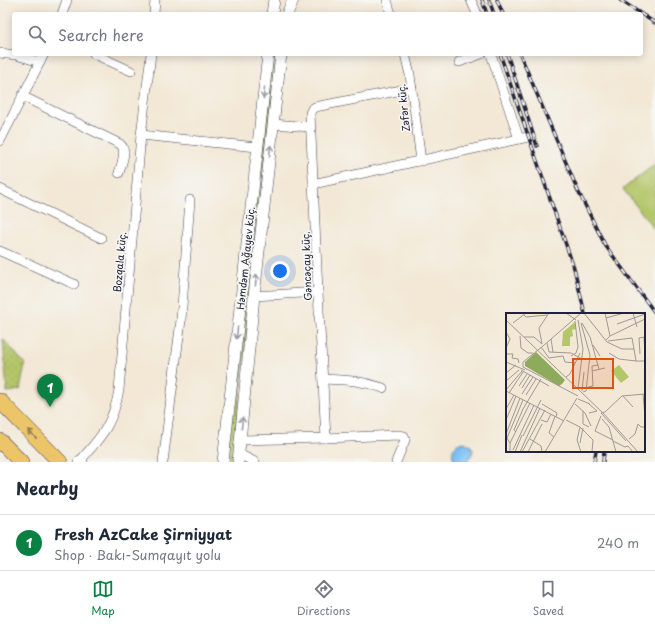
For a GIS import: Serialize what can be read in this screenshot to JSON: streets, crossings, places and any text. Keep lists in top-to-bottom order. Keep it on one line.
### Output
{"streets":{"street":["Zəfər küç.","Həmdəm Ağayev küç.","Bozqala küç.","Gəncəçay küç."]},"crossings":[["Zəfər küç.","Gəncəçay küç."]],"page":{"search":"Search here","pins":"1","heading":"Nearby","list":[{"mark":"1","name":"Fresh AzCake Şirniyyat","note":"Shop · Bakı-Sumqayıt yolu","value":"240 m"}],"nav":["Map","Directions","Saved"]}}
